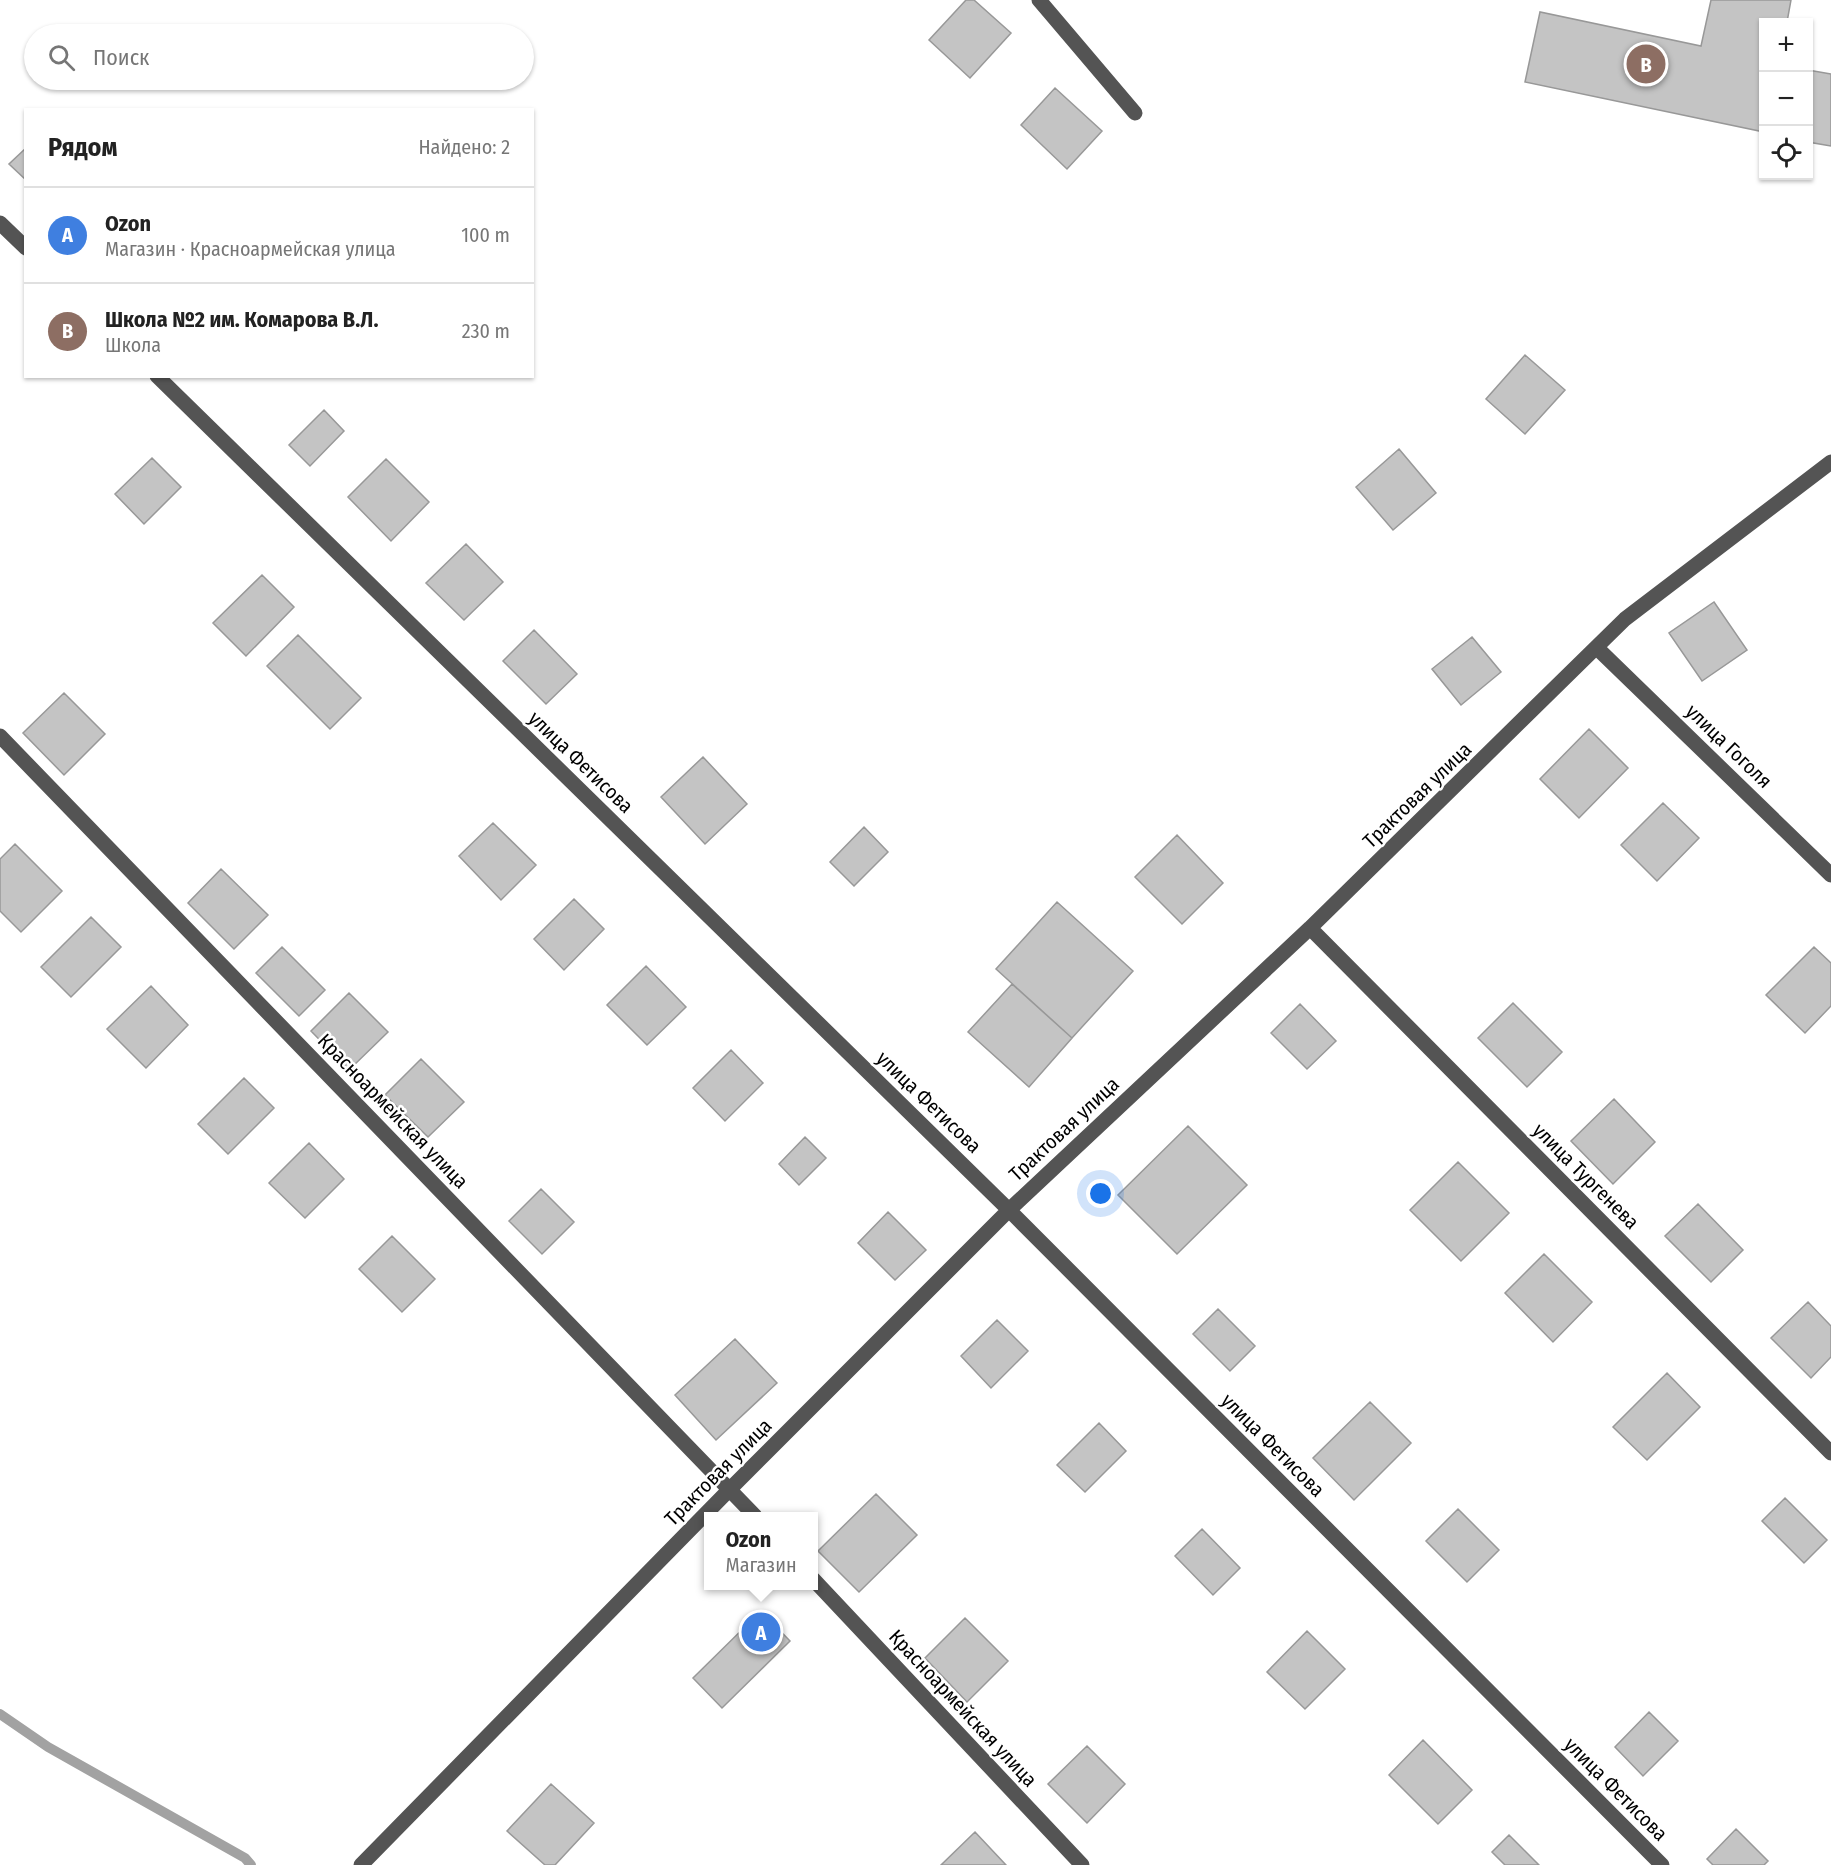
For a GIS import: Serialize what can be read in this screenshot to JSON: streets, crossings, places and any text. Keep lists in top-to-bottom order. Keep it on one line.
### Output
{"streets":{"street":["улица Гоголя","улица Фетисова","Трактовая улица","Красноармейская улица","улица Тургенева"]},"crossings":[["улица Гоголя","Трактовая улица"],["улица Фетисова","Трактовая улица"],["Трактовая улица","Красноармейская улица"],["Трактовая улица","улица Тургенева"]],"page":{"map_buttons":["+","−"],"search":"Поиск","pins":["B","A"],"heading":["Рядом","Найдено: 2"],"list":[{"mark":"A","name":"Ozon","note":"Магазин · Красноармейская улица","value":"100 m"},{"mark":"B","name":"Школа №2 им. Комарова В.Л.","note":"Школа","value":"230 m"}],"popup":["Ozon","Магазин"]}}
